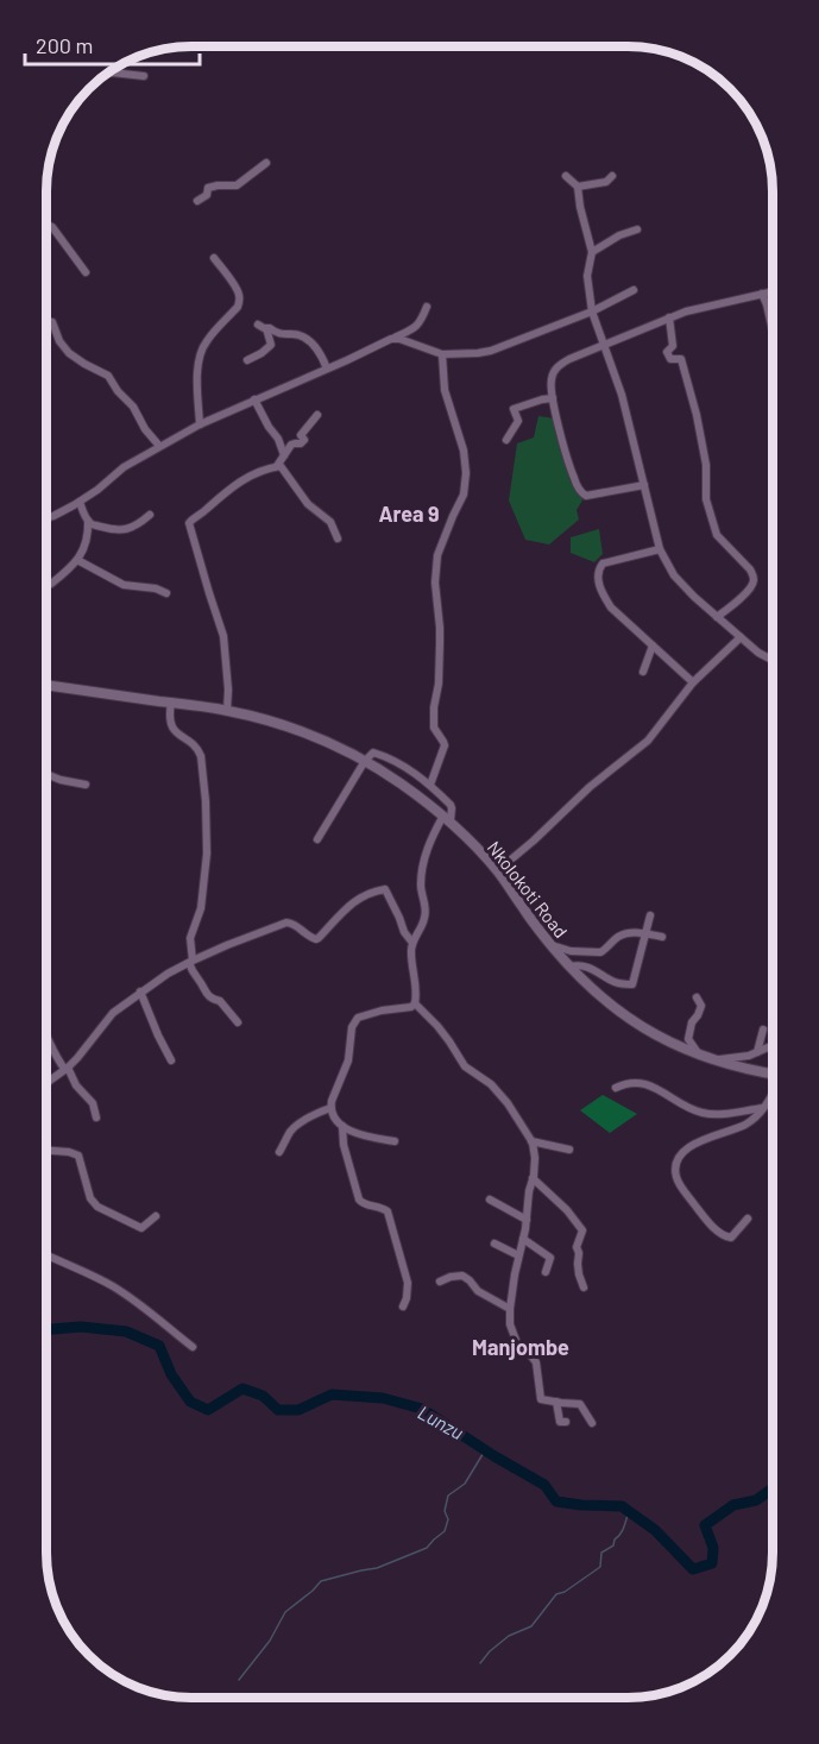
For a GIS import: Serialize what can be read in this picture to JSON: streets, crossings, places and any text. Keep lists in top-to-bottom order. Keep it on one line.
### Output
{"streets":{"main road":["Nkolokoti Road"]},"districts":["Area 9","Manjombe"],"water":["Lunzu"],"scale_bar":"200 m"}
